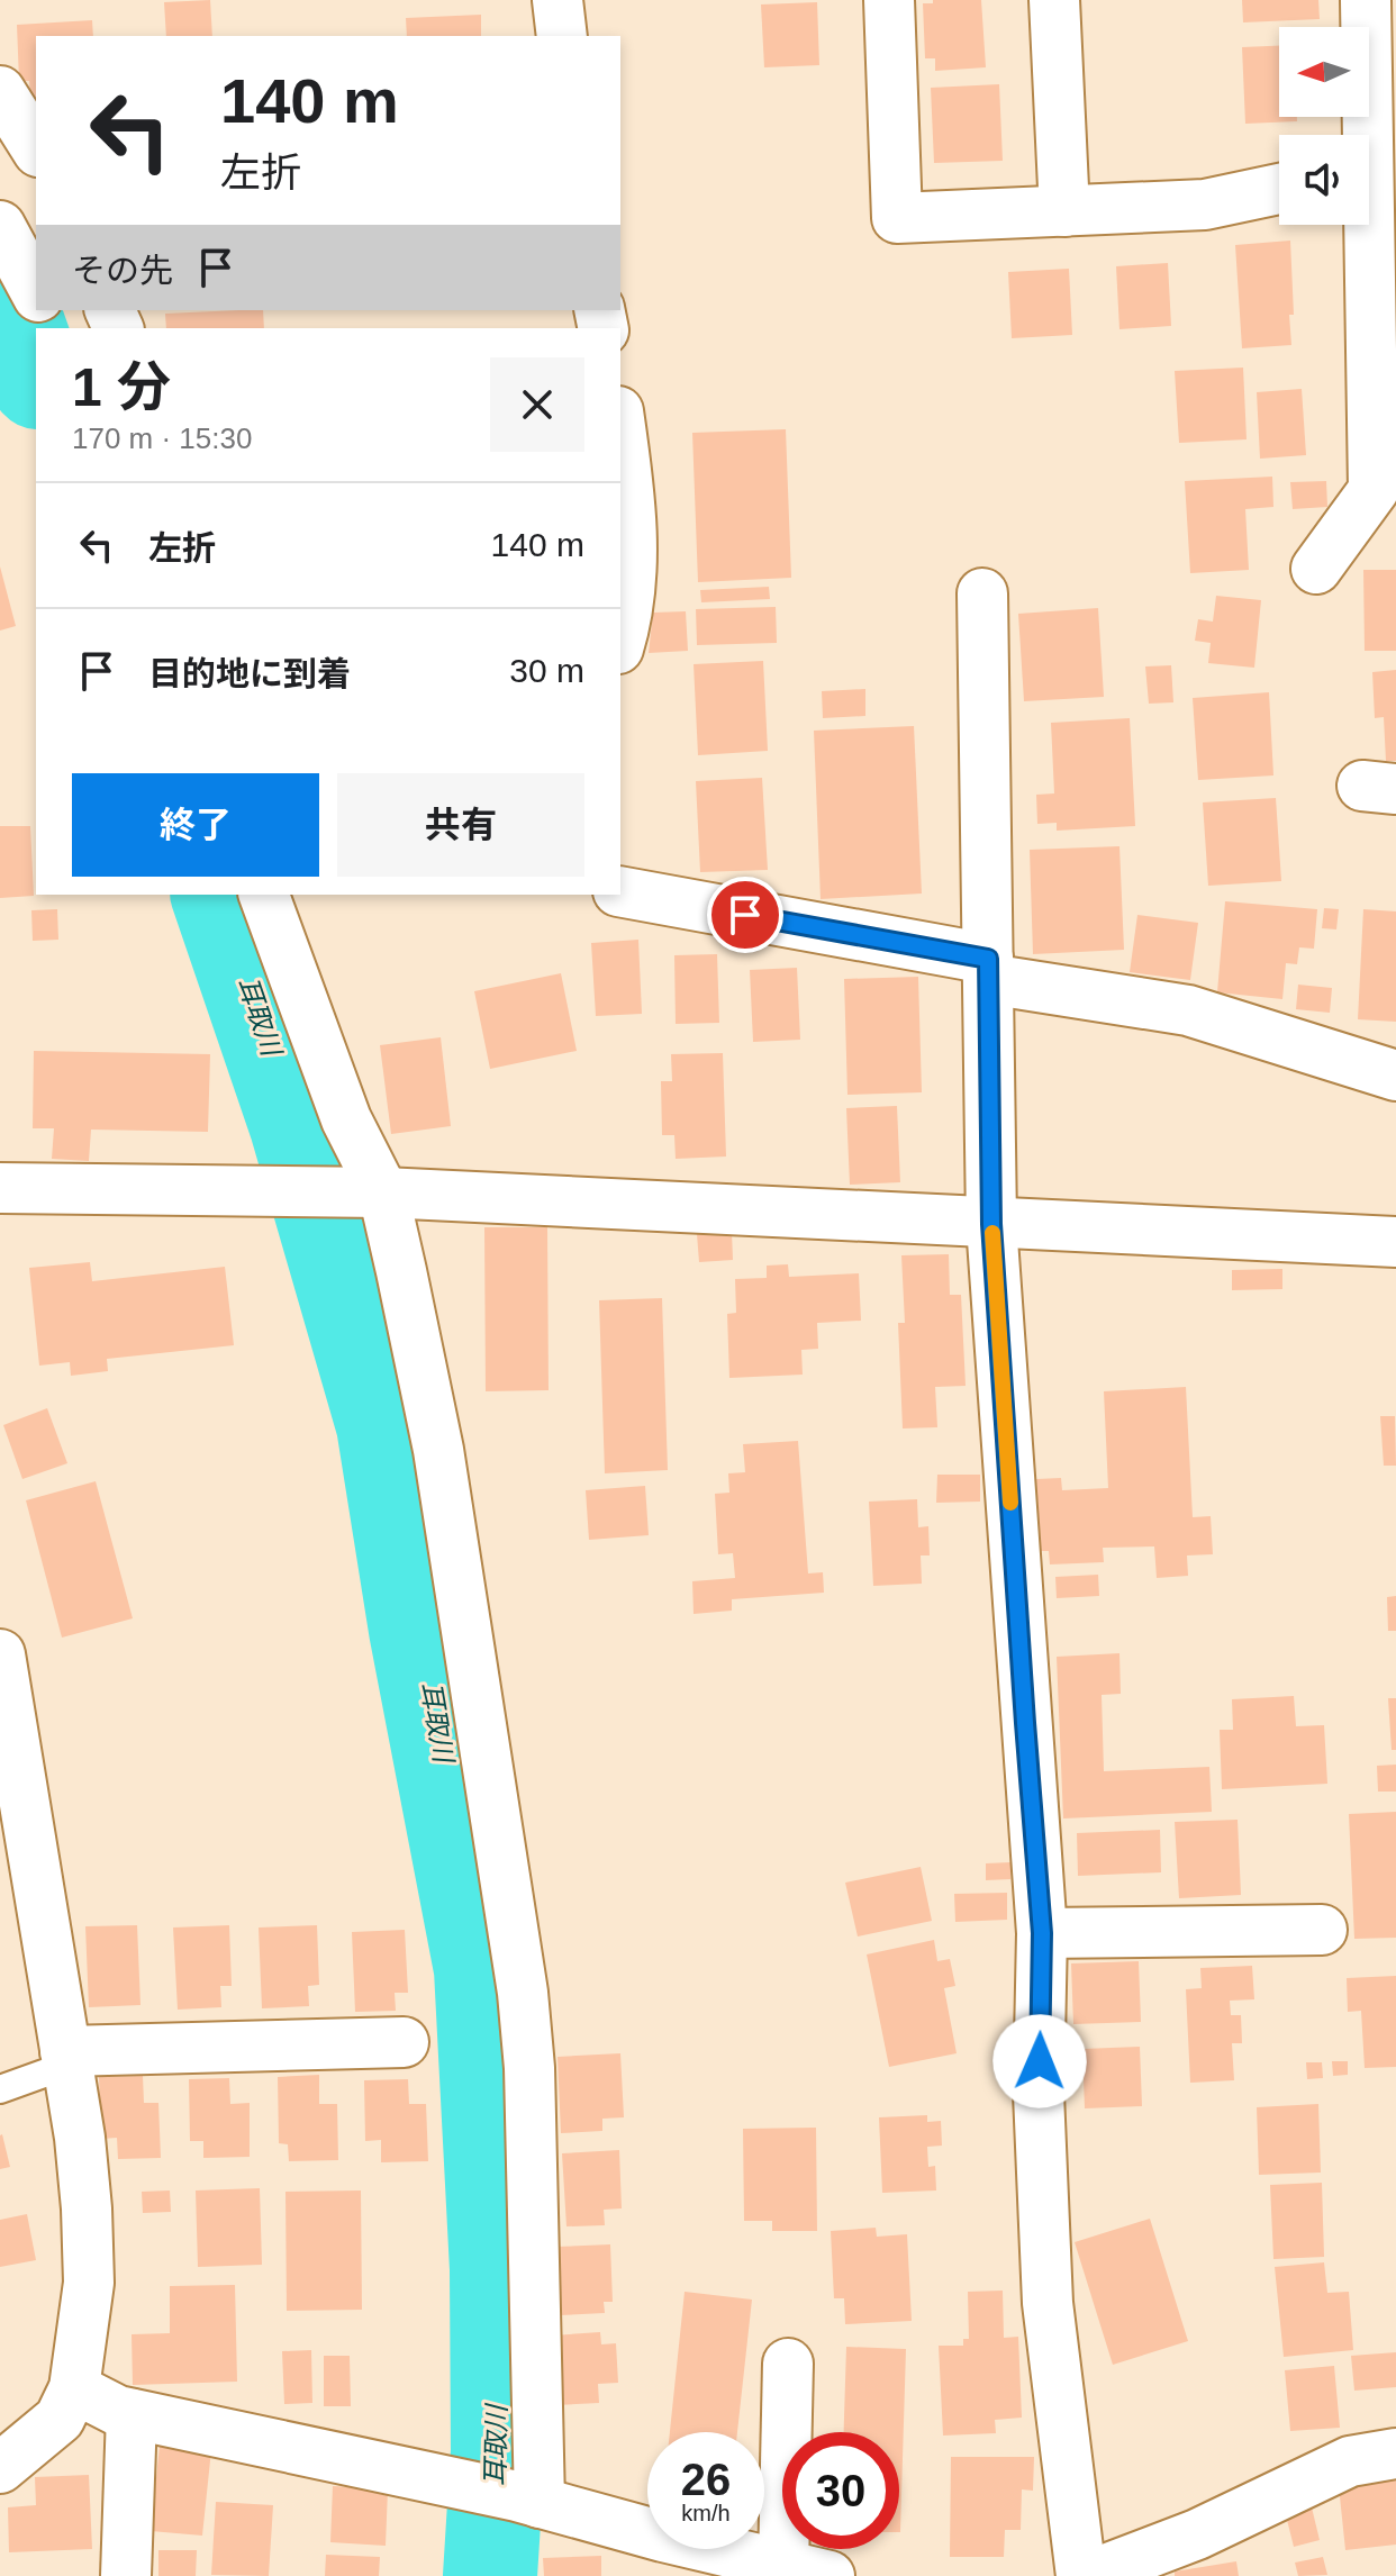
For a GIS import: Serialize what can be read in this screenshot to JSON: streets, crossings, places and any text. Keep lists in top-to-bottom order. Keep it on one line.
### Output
{"water":["耳取川"],"north":"left","page":{"turn":["140 m","左折"],"then":"その先","heading":["1 分","170 m · 15:30"],"list":[{"name":"左折","value":"140 m"},{"name":"目的地に到着","value":"30 m"}],"buttons":["終了","共有"],"speed":"26 km/h","limit":"30"}}
